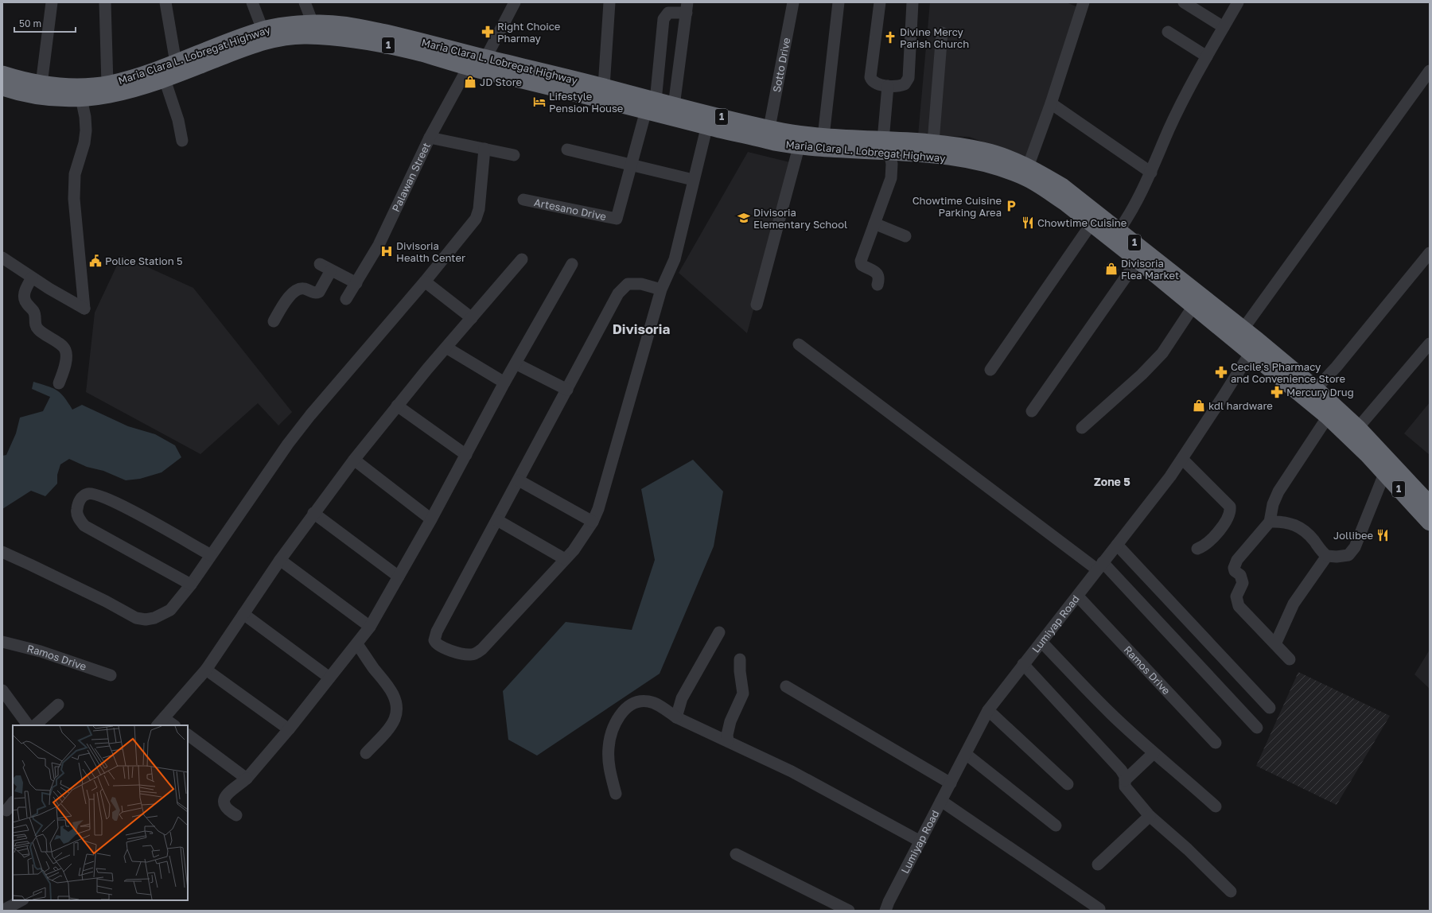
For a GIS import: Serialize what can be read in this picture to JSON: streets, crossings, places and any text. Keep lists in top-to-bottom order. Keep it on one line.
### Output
{"streets":{"highway":["1","Maria Clara L. Lobregat Highway"],"street":["Sotto Drive","Palawan Street","Artesano Drive","Lumiyap Road","Ramos Drive"]},"crossings":[["Maria Clara L. Lobregat Highway","Sotto Drive"],["Maria Clara L. Lobregat Highway","Palawan Street"],["Maria Clara L. Lobregat Highway","Lumiyap Road"],["Lumiyap Road","Ramos Drive"]],"districts":["Divisoria","Zone 5"],"places":{"pharmacy":["Right Choice Pharmay","Cecile's Pharmacy and Convenience Store","Mercury Drug"],"church":["Divine Mercy Parish Church"],"shop":["JD Store","Divisoria Flea Market","kdl hardware"],"hotel":["Lifestyle Pension House"],"parking":["Chowtime Cuisine Parking Area"],"school or university":["Divisoria Elementary School"],"restaurant":["Chowtime Cuisine","Jollibee"],"hospital":["Divisoria Health Center"],"public building":["Police Station 5"]},"scale_bar":"50 m"}
